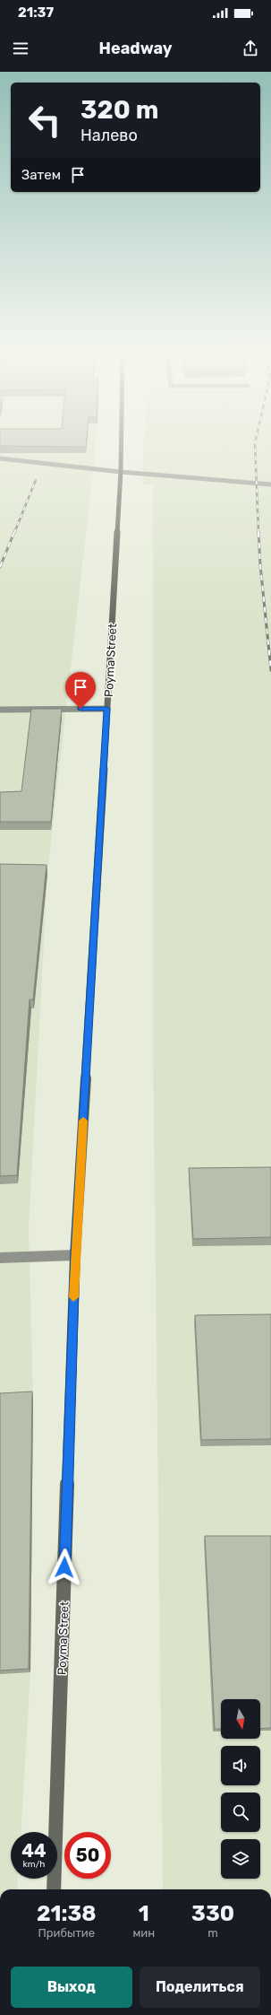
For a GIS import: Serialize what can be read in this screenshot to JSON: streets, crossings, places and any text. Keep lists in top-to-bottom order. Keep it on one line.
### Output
{"streets":{"main road":["Poyma Street"]},"north":"bottom","page":{"status":"21:37","header":"Headway","turn":["320 m","Налево"],"then":"Затем","speed":"44 km/h","limit":"50","eta":["21:38","Прибытие","1","мин","330","m"],"buttons":["Выход","Поделиться"]}}
